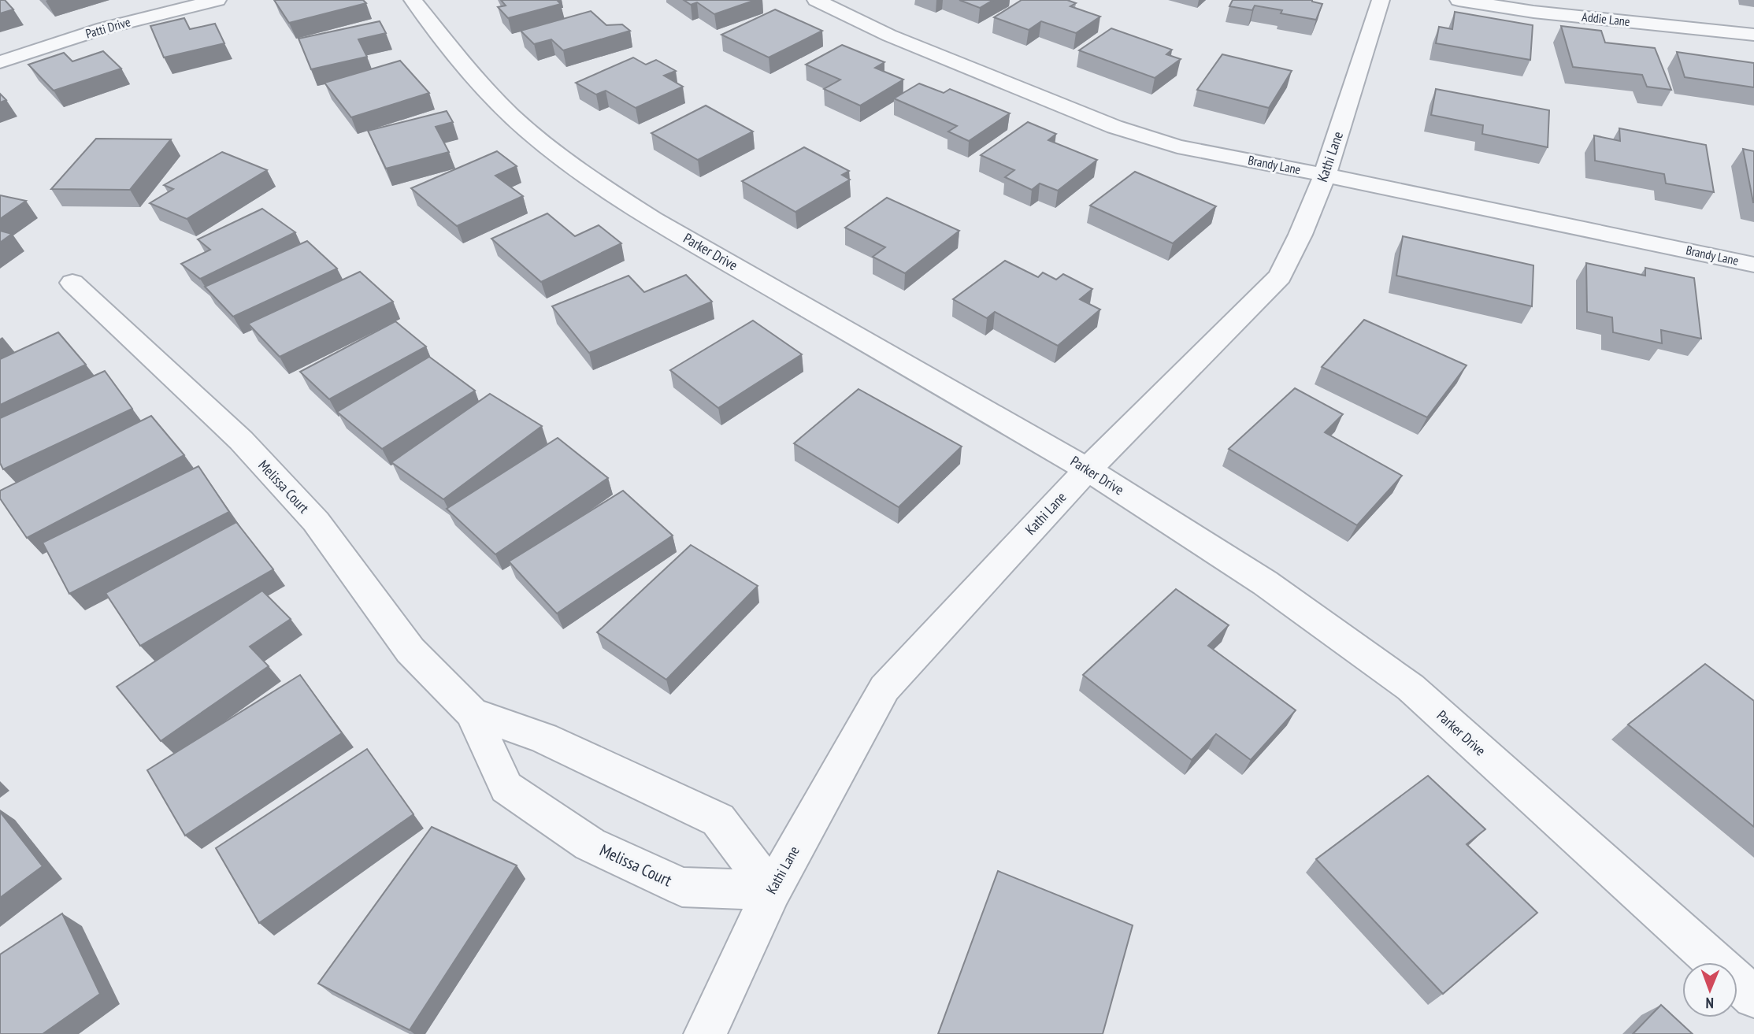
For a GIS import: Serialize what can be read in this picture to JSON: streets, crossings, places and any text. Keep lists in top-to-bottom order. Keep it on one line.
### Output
{"streets":{"street":["Addie Lane","Patti Drive","Kathi Lane","Brandy Lane","Parker Drive","Melissa Court"]},"crossings":[["Kathi Lane","Brandy Lane"],["Kathi Lane","Parker Drive"],["Kathi Lane","Melissa Court"]],"north":"bottom"}
